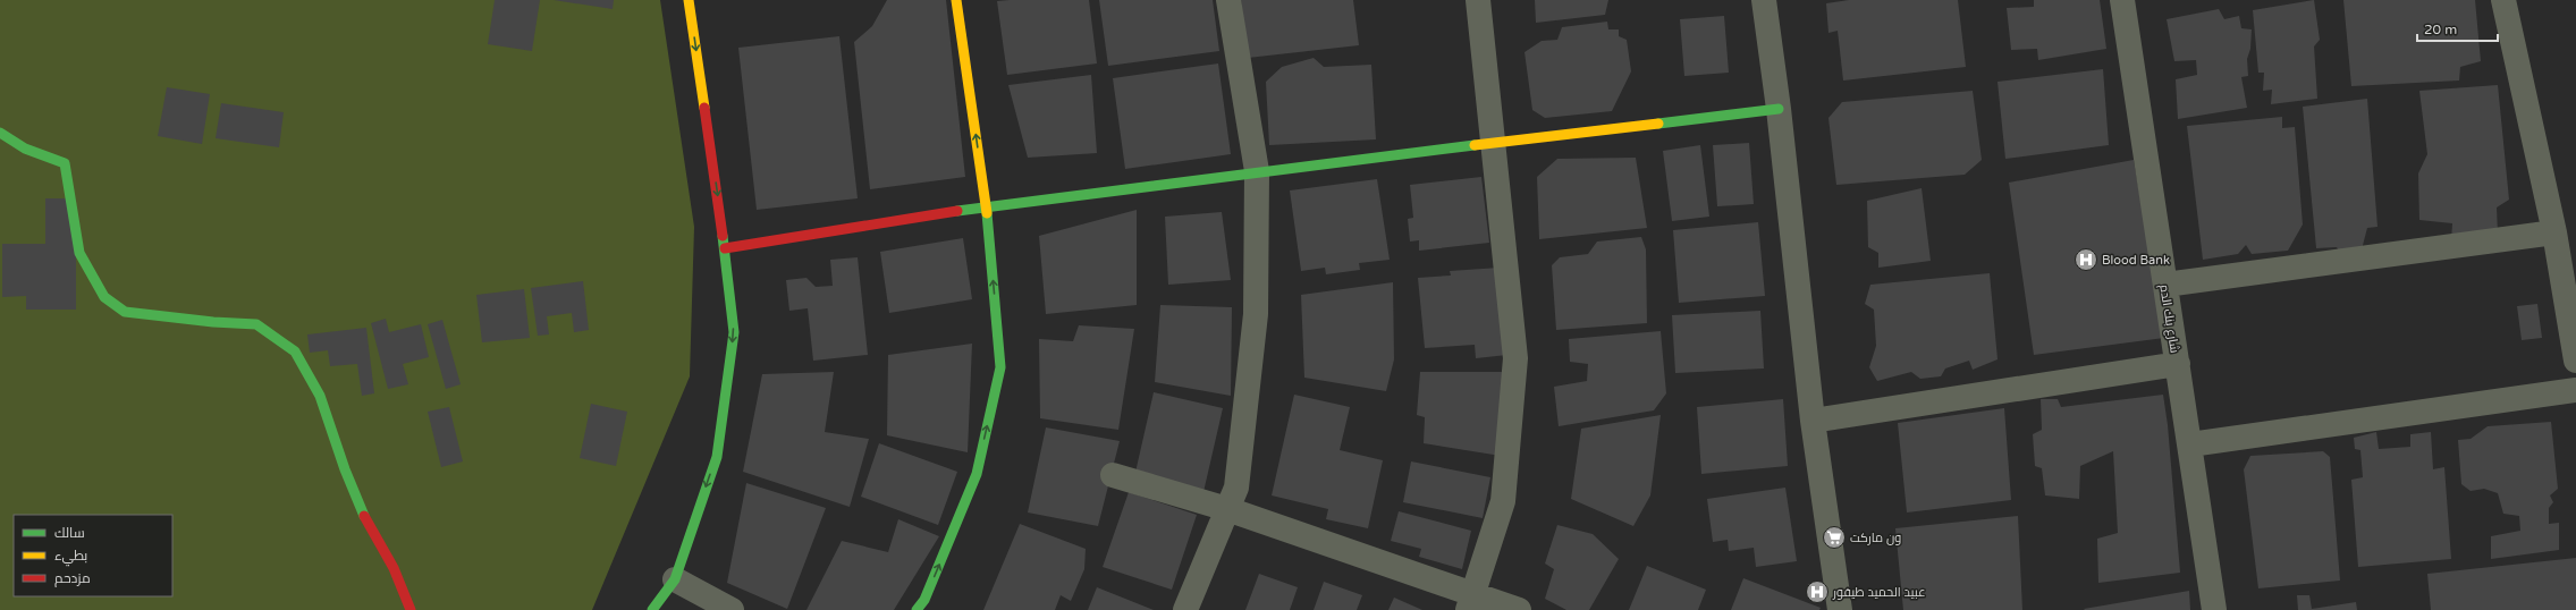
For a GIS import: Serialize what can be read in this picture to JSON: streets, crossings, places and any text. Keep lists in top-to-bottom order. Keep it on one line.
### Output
{"streets":{"street":["شارع بنك الدم"]},"places":{"hospital":["Blood Bank","عبيد الحميد طيفور"],"supermarket":["ون ماركت"]},"legend":["سالك","بطيء","مزدحم"],"scale_bar":"20 m"}
